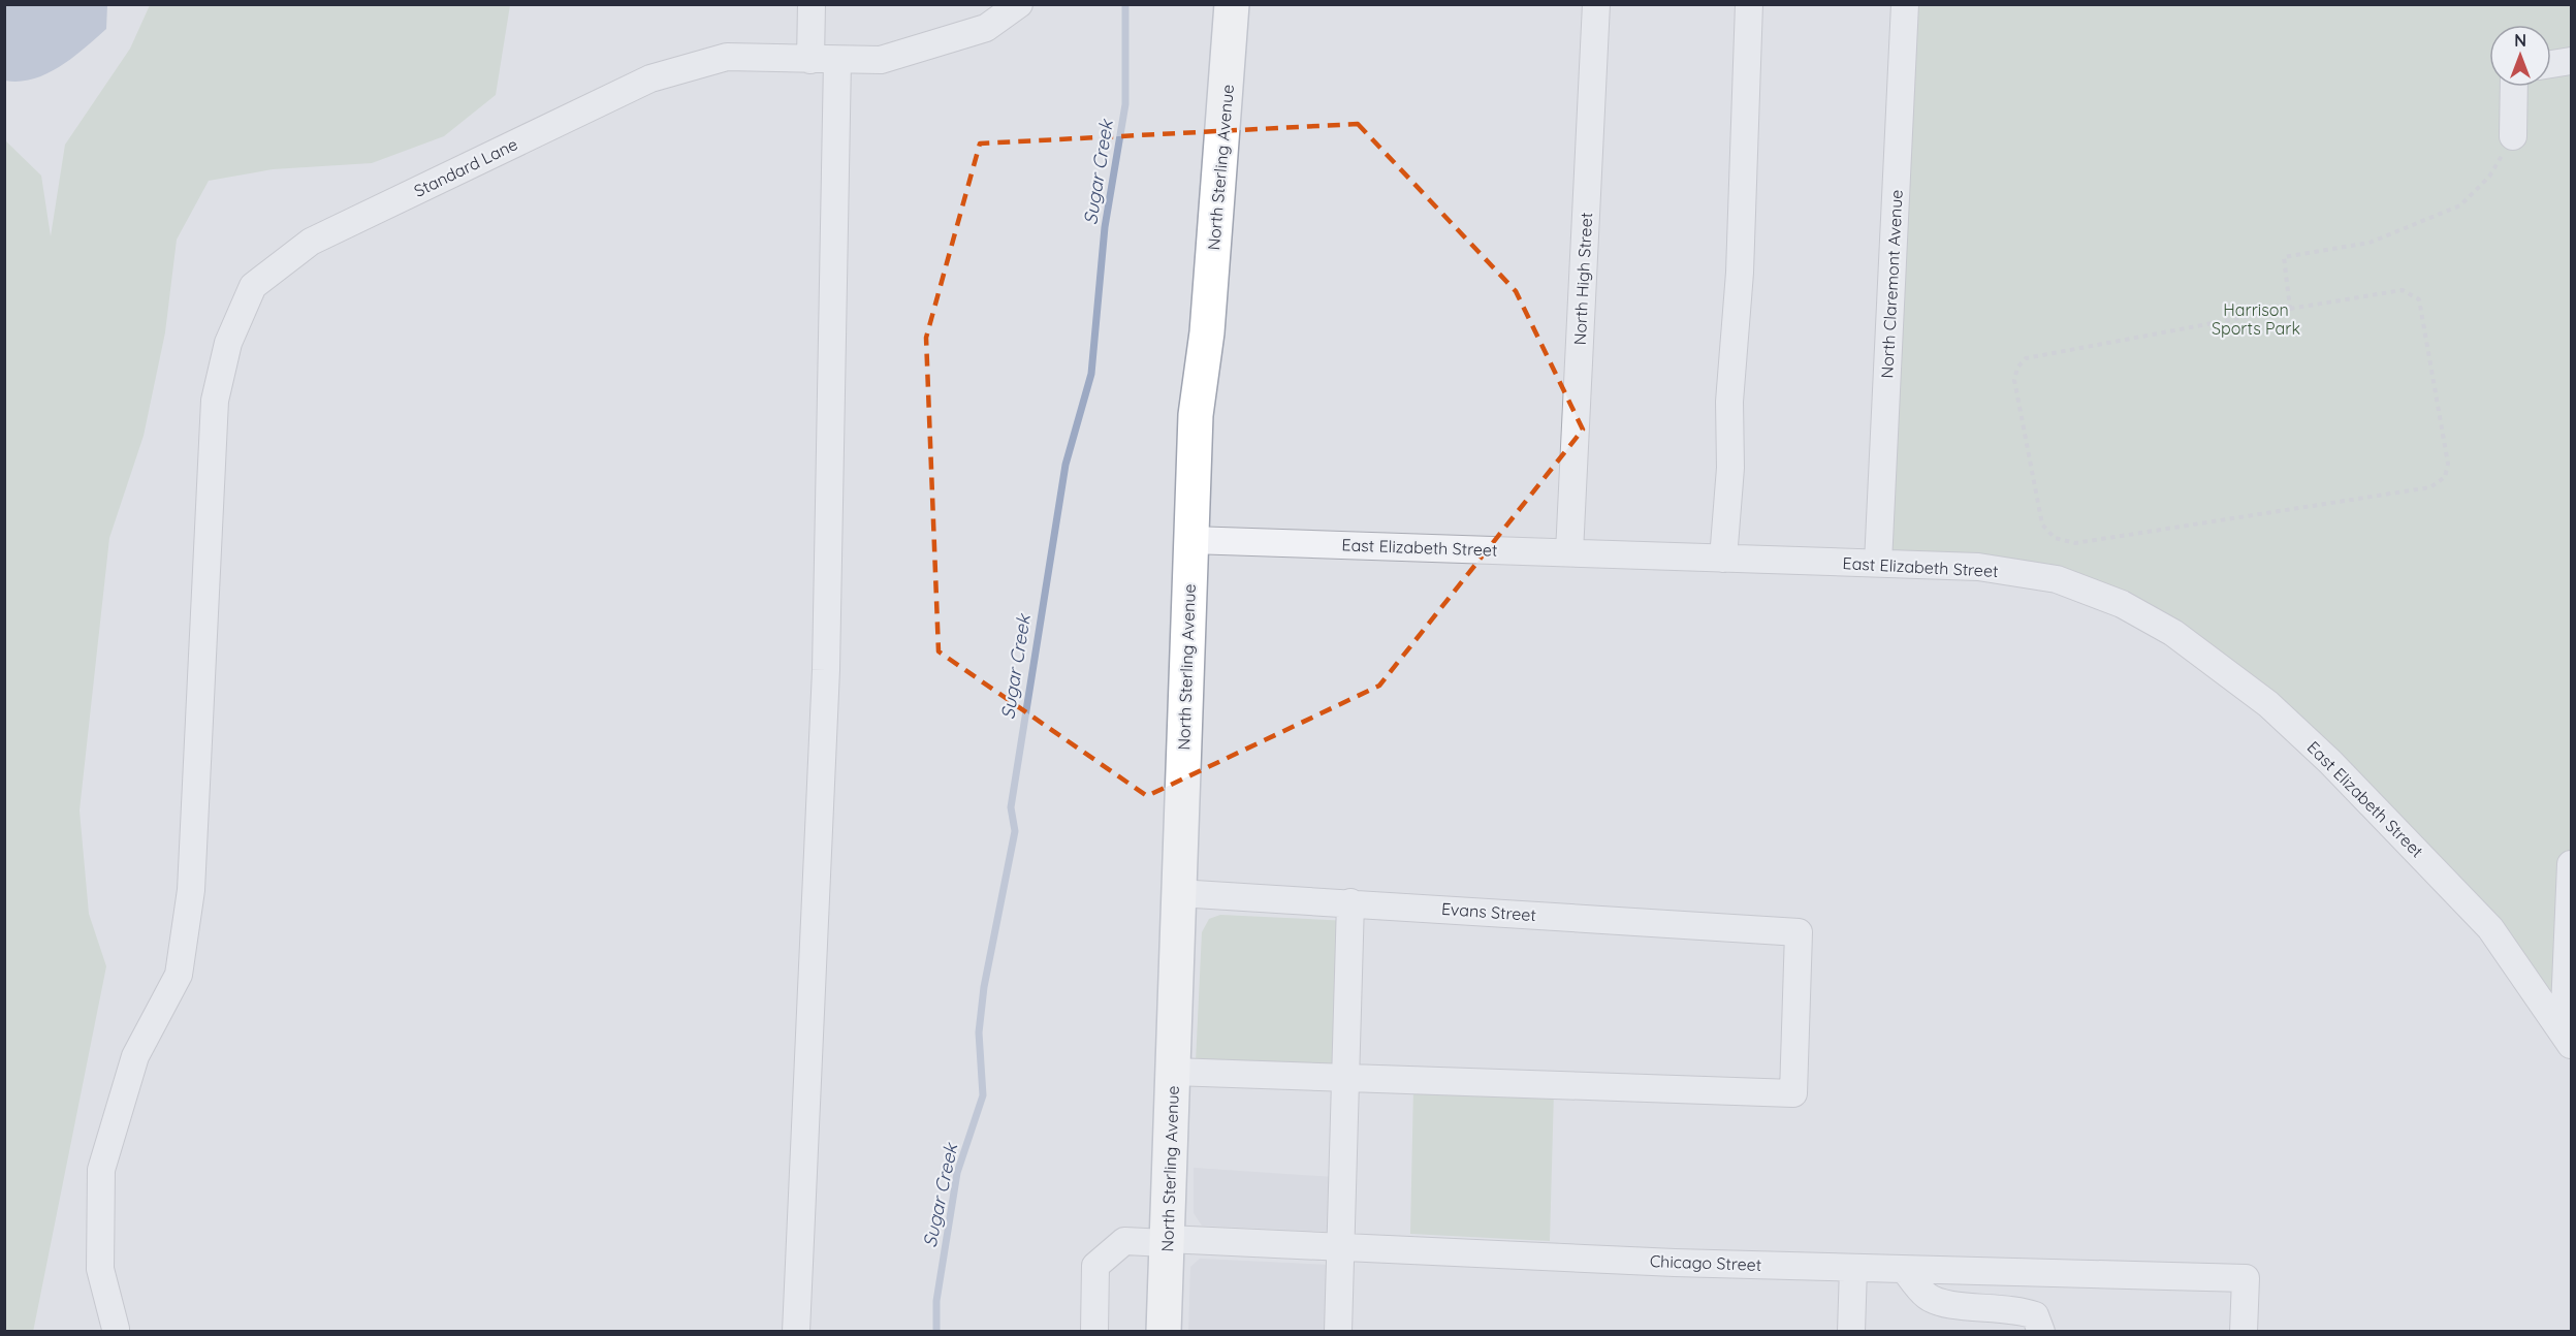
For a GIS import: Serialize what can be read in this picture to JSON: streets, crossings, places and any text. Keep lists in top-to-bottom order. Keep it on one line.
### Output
{"streets":{"main road":["North Sterling Avenue"],"street":["Standard Lane","North High Street","North Claremont Avenue","East Elizabeth Street","Evans Street","Chicago Street"]},"crossings":[["North Sterling Avenue","East Elizabeth Street"],["North Sterling Avenue","Evans Street"],["North Sterling Avenue","Chicago Street"],["North High Street","East Elizabeth Street"],["North Claremont Avenue","East Elizabeth Street"]],"water":["Sugar Creek"],"parks":["Harrison Sports Park"],"north":"top"}
